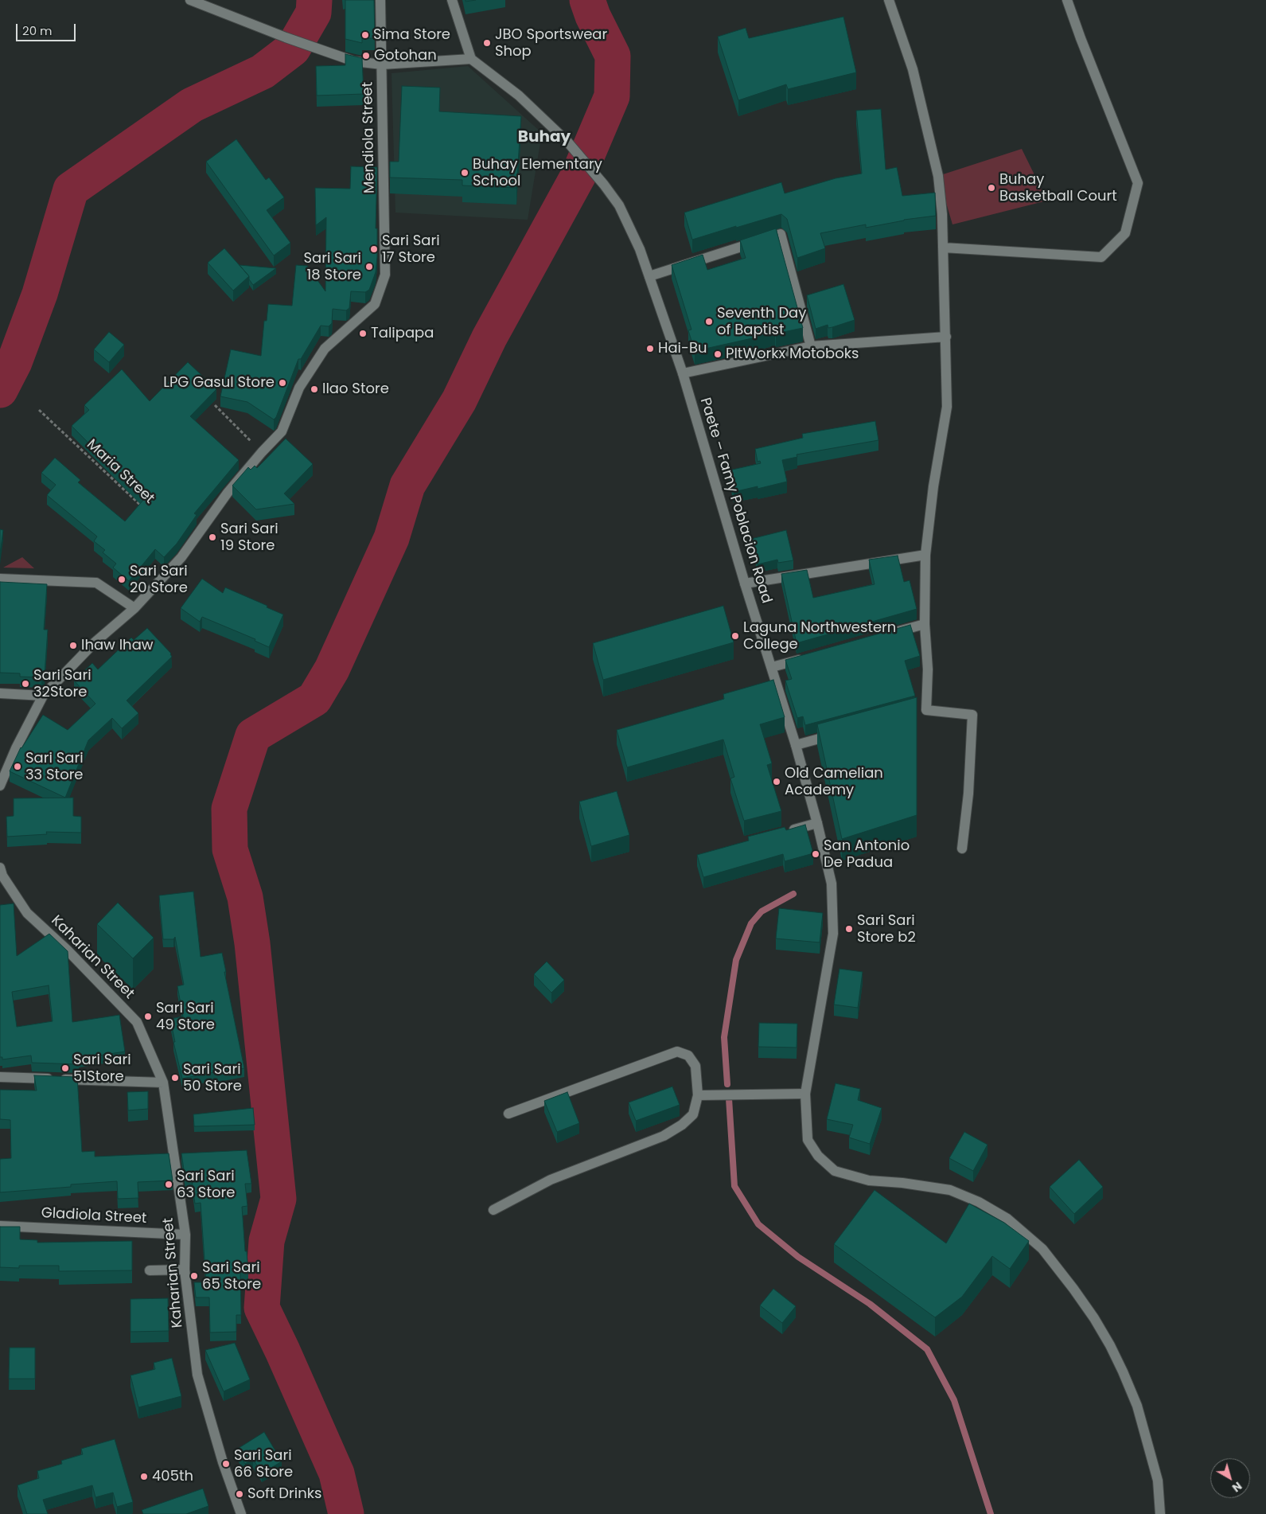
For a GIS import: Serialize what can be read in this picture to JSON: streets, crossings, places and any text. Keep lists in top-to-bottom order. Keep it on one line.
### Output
{"streets":{"street":["Mendiola Street","Paete – Famy Poblacion Road","Kaharian Street","Gladiola Street"],"path":["Maria Street"]},"crossings":[["Kaharian Street","Gladiola Street"]],"districts":["Buhay"],"places":["Sima Store","JBO Sportswear Shop","Gotohan","Buhay Elementary School","Buhay Basketball Court","Sari Sari 17 Store","Sari Sari 18 Store","Seventh Day of Baptist","Talipapa","Hai-Bu","PItWorkx Motoboks","LPG Gasul Store","Ilao Store","Sari Sari 19 Store","Sari Sari 20 Store","Laguna Northwestern College","Ihaw Ihaw","Sari Sari 32Store","Sari Sari 33 Store","Old Camelian Academy","San Antonio De Padua","Sari Sari Store b2","Sari Sari 49 Store","Sari Sari 51Store","Sari Sari 50 Store","Sari Sari 63 Store","Sari Sari 65 Store","Sari Sari 66 Store","405th","Soft Drinks"],"scale_bar":"20 m","north":"bottom right"}
